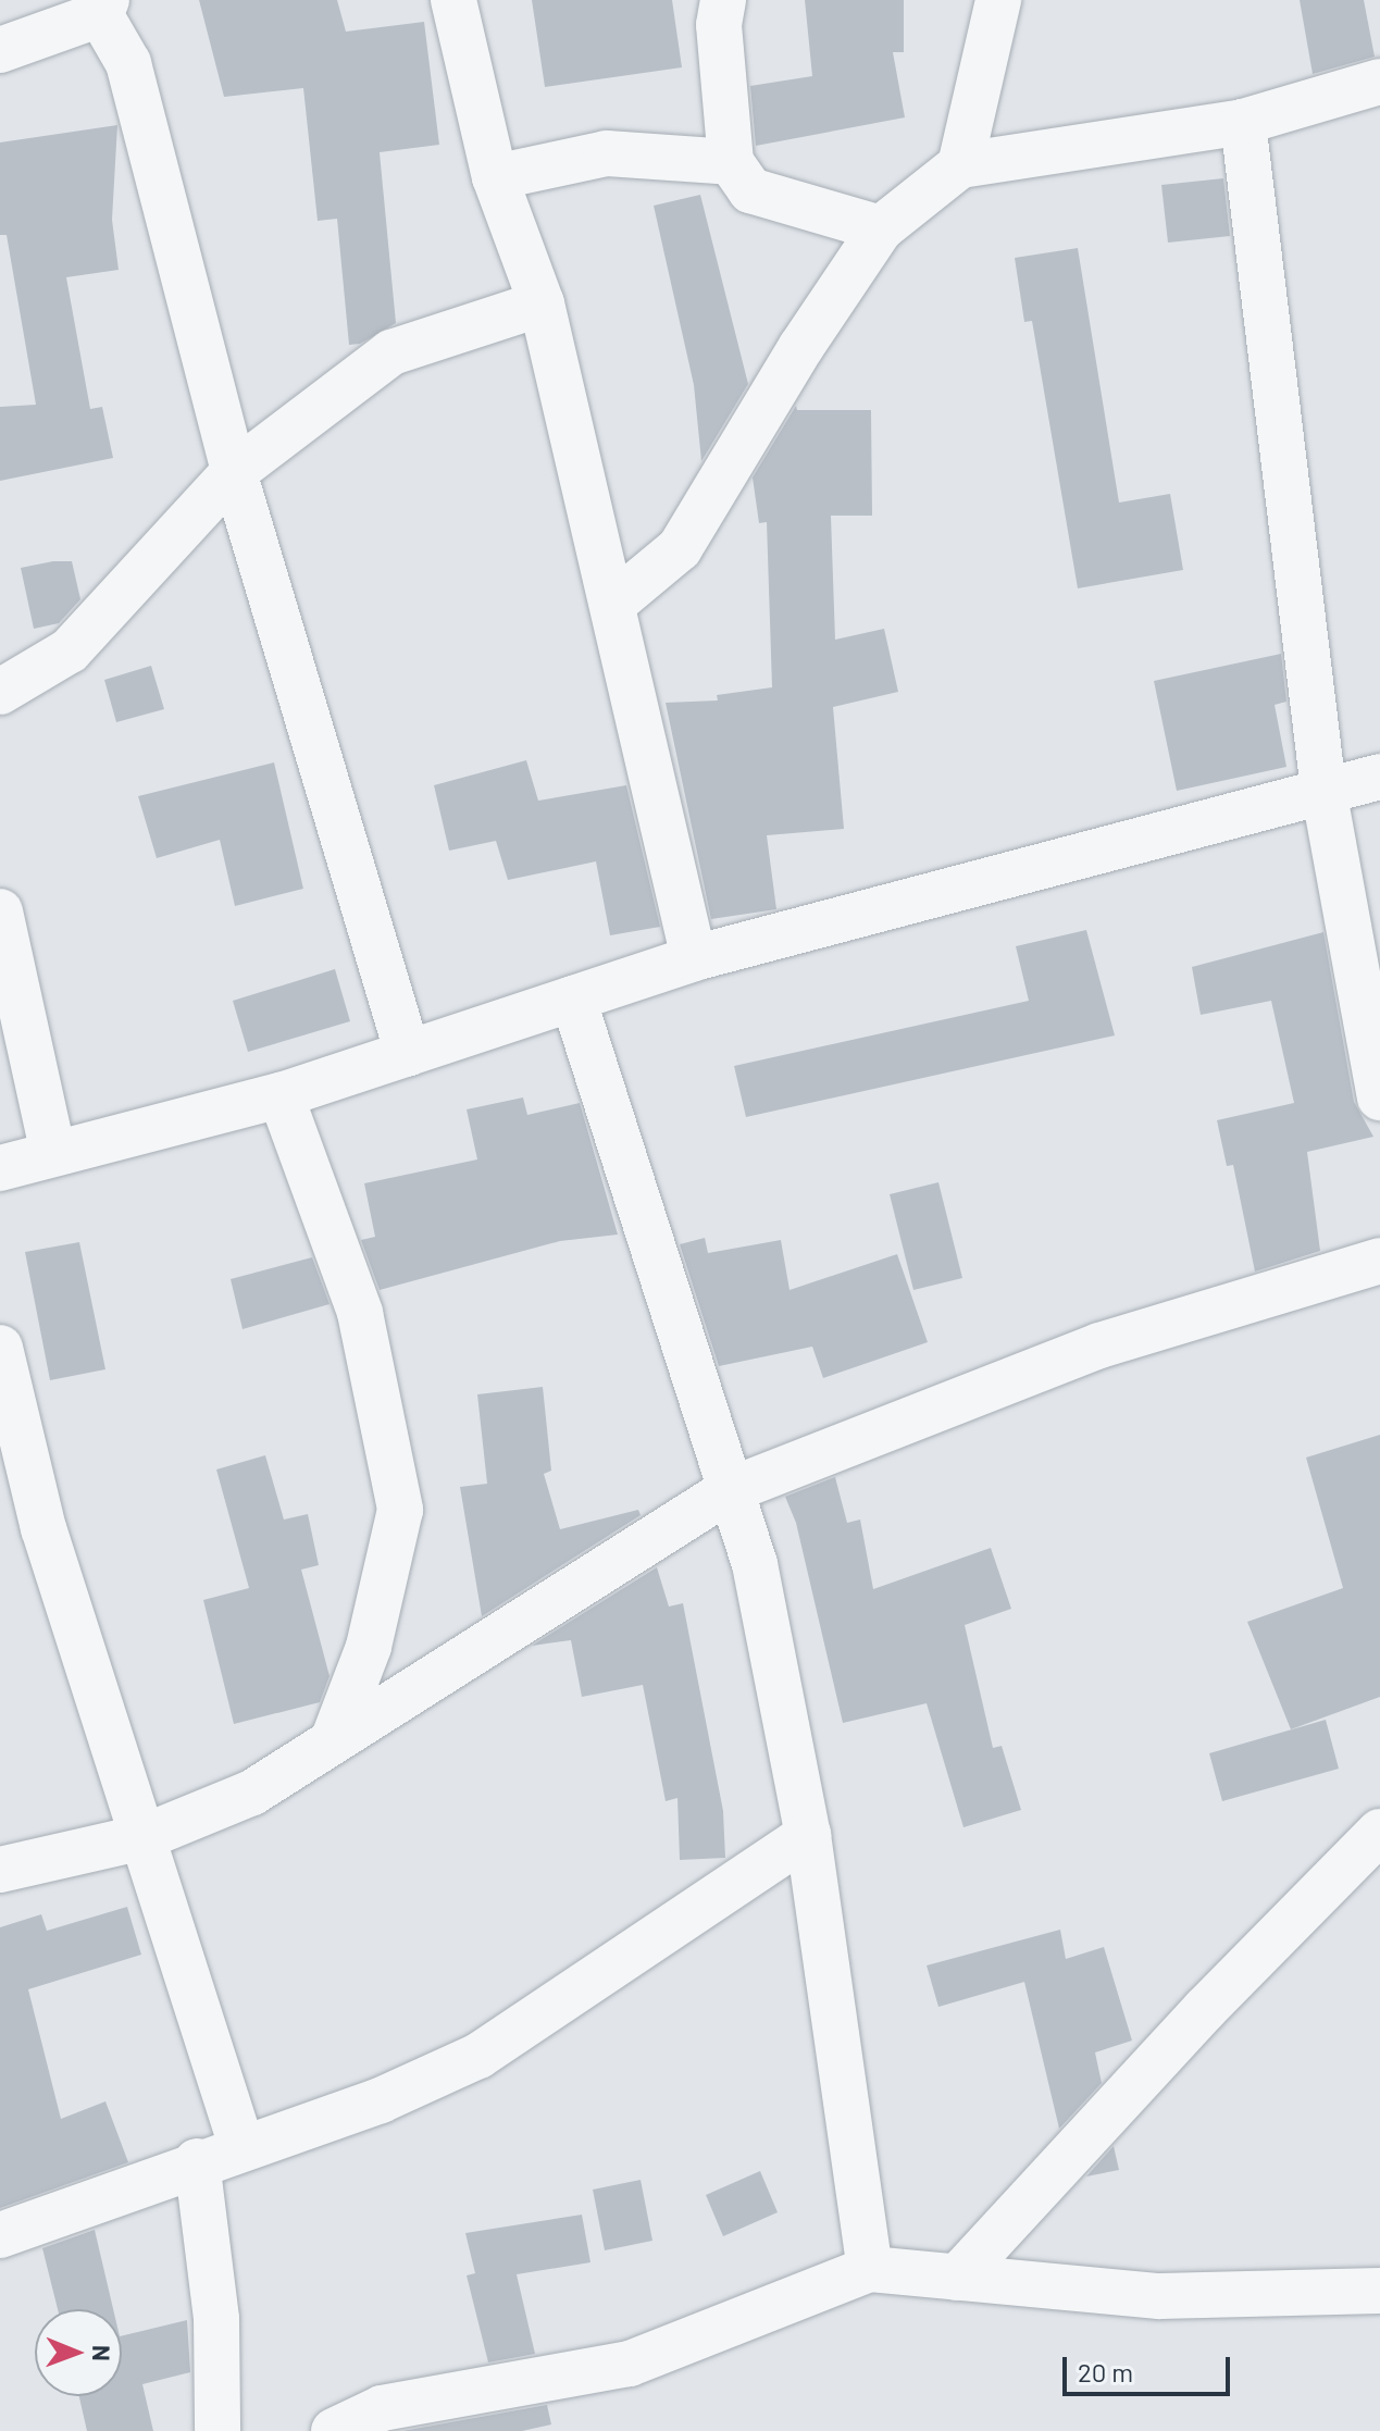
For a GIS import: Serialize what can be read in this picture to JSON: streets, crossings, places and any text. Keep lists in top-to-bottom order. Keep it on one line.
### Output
{"scale_bar":"20 m","north":"right"}
